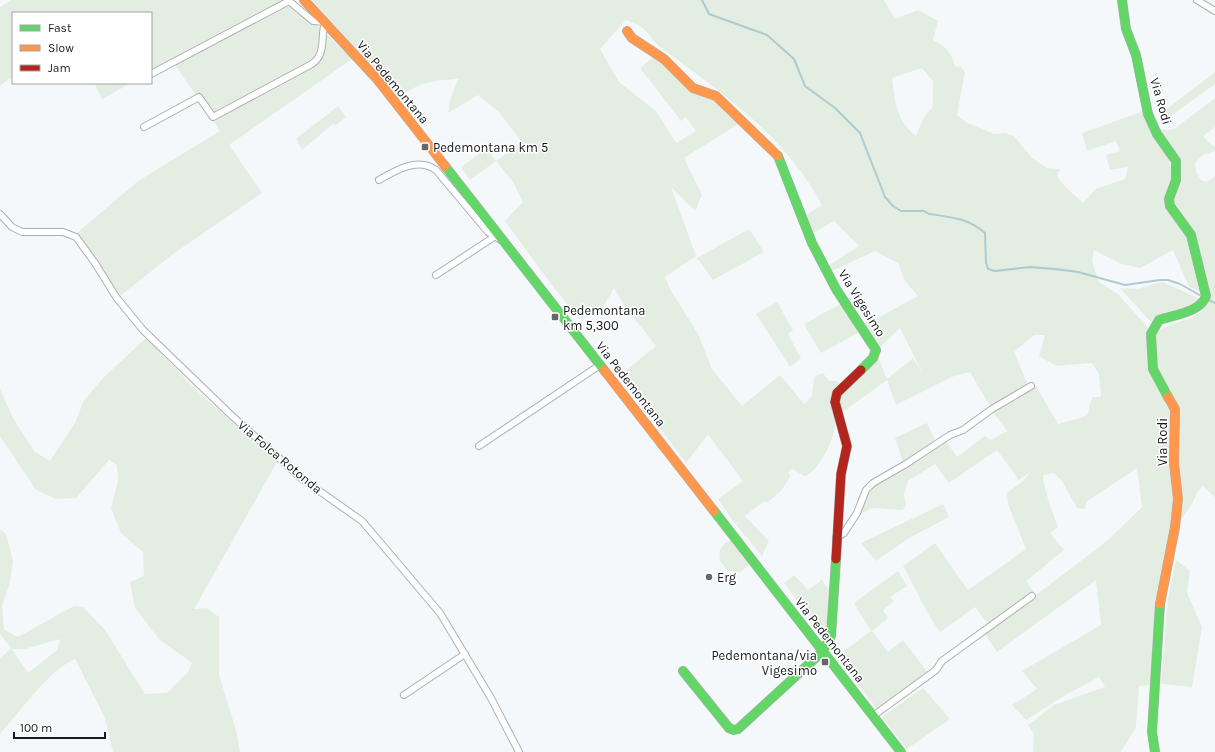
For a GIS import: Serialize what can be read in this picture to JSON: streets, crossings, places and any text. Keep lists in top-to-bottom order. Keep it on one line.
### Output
{"streets":{"street":["Via Pedemontana","Via Rodi","Via Vigesimo","Via Folca Rotonda"]},"crossings":[["Via Pedemontana","Via Vigesimo"]],"places":{"transit":["Pedemontana km 5","Pedemontana km 5,300","Pedemontana/via Vigesimo"],"other":["Erg"]},"legend":["Fast","Slow","Jam"],"scale_bar":"100 m"}
